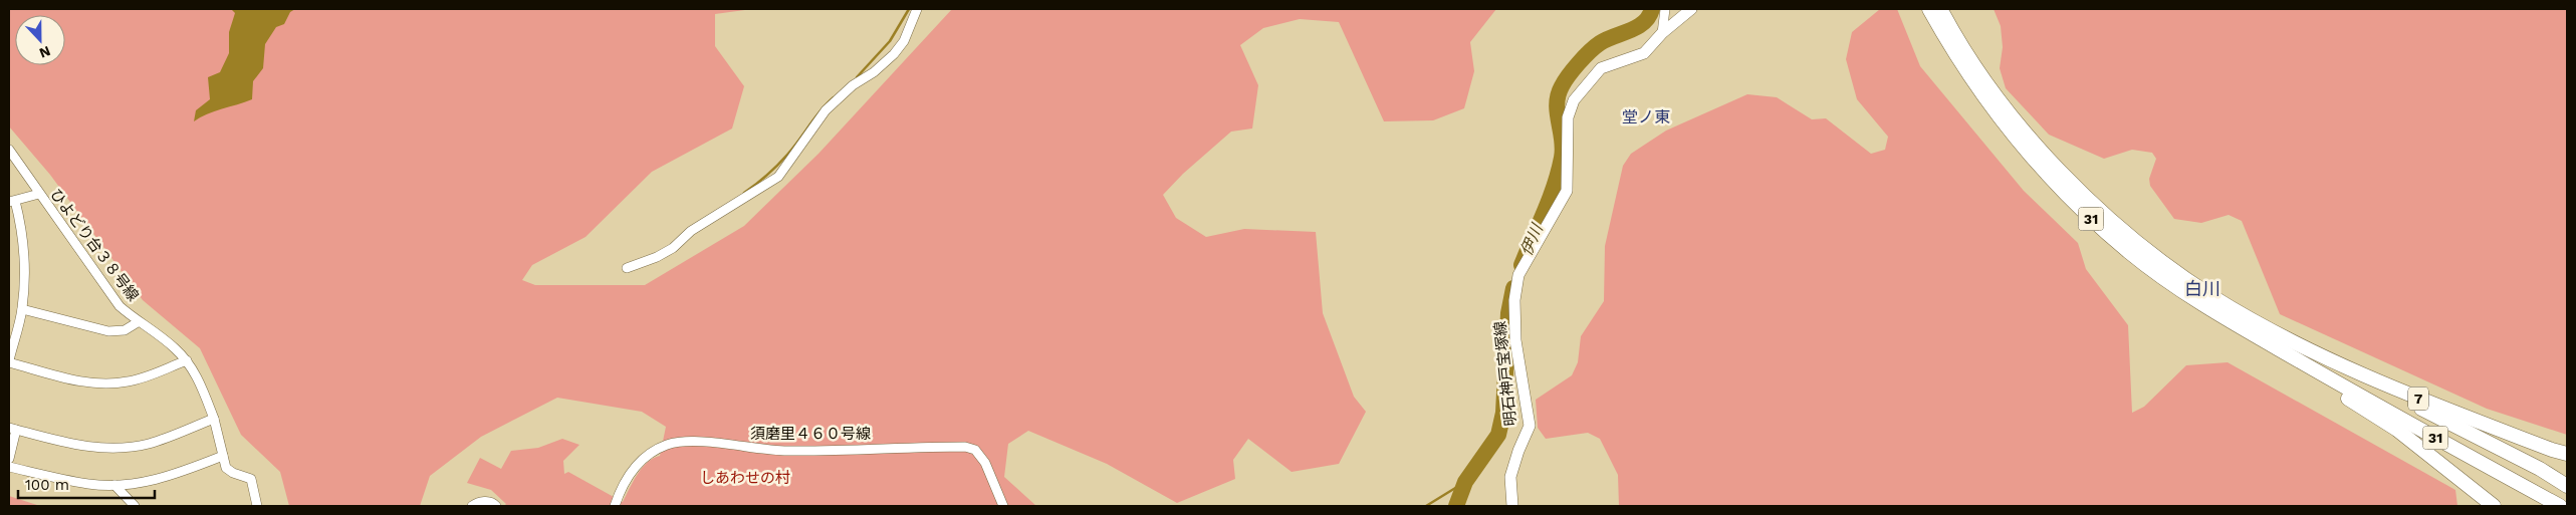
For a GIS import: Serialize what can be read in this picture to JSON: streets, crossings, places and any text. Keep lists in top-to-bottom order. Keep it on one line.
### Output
{"streets":{"highway":["31","7"],"main road":["明石神戸宝塚線"],"street":["ひよどり台３８号線","須磨里４６０号線"]},"crossings":[["31","7"]],"districts":["堂ノ東","白川"],"water":["伊川"],"parks":["しあわせの村"],"scale_bar":"100 m","north":"bottom"}
